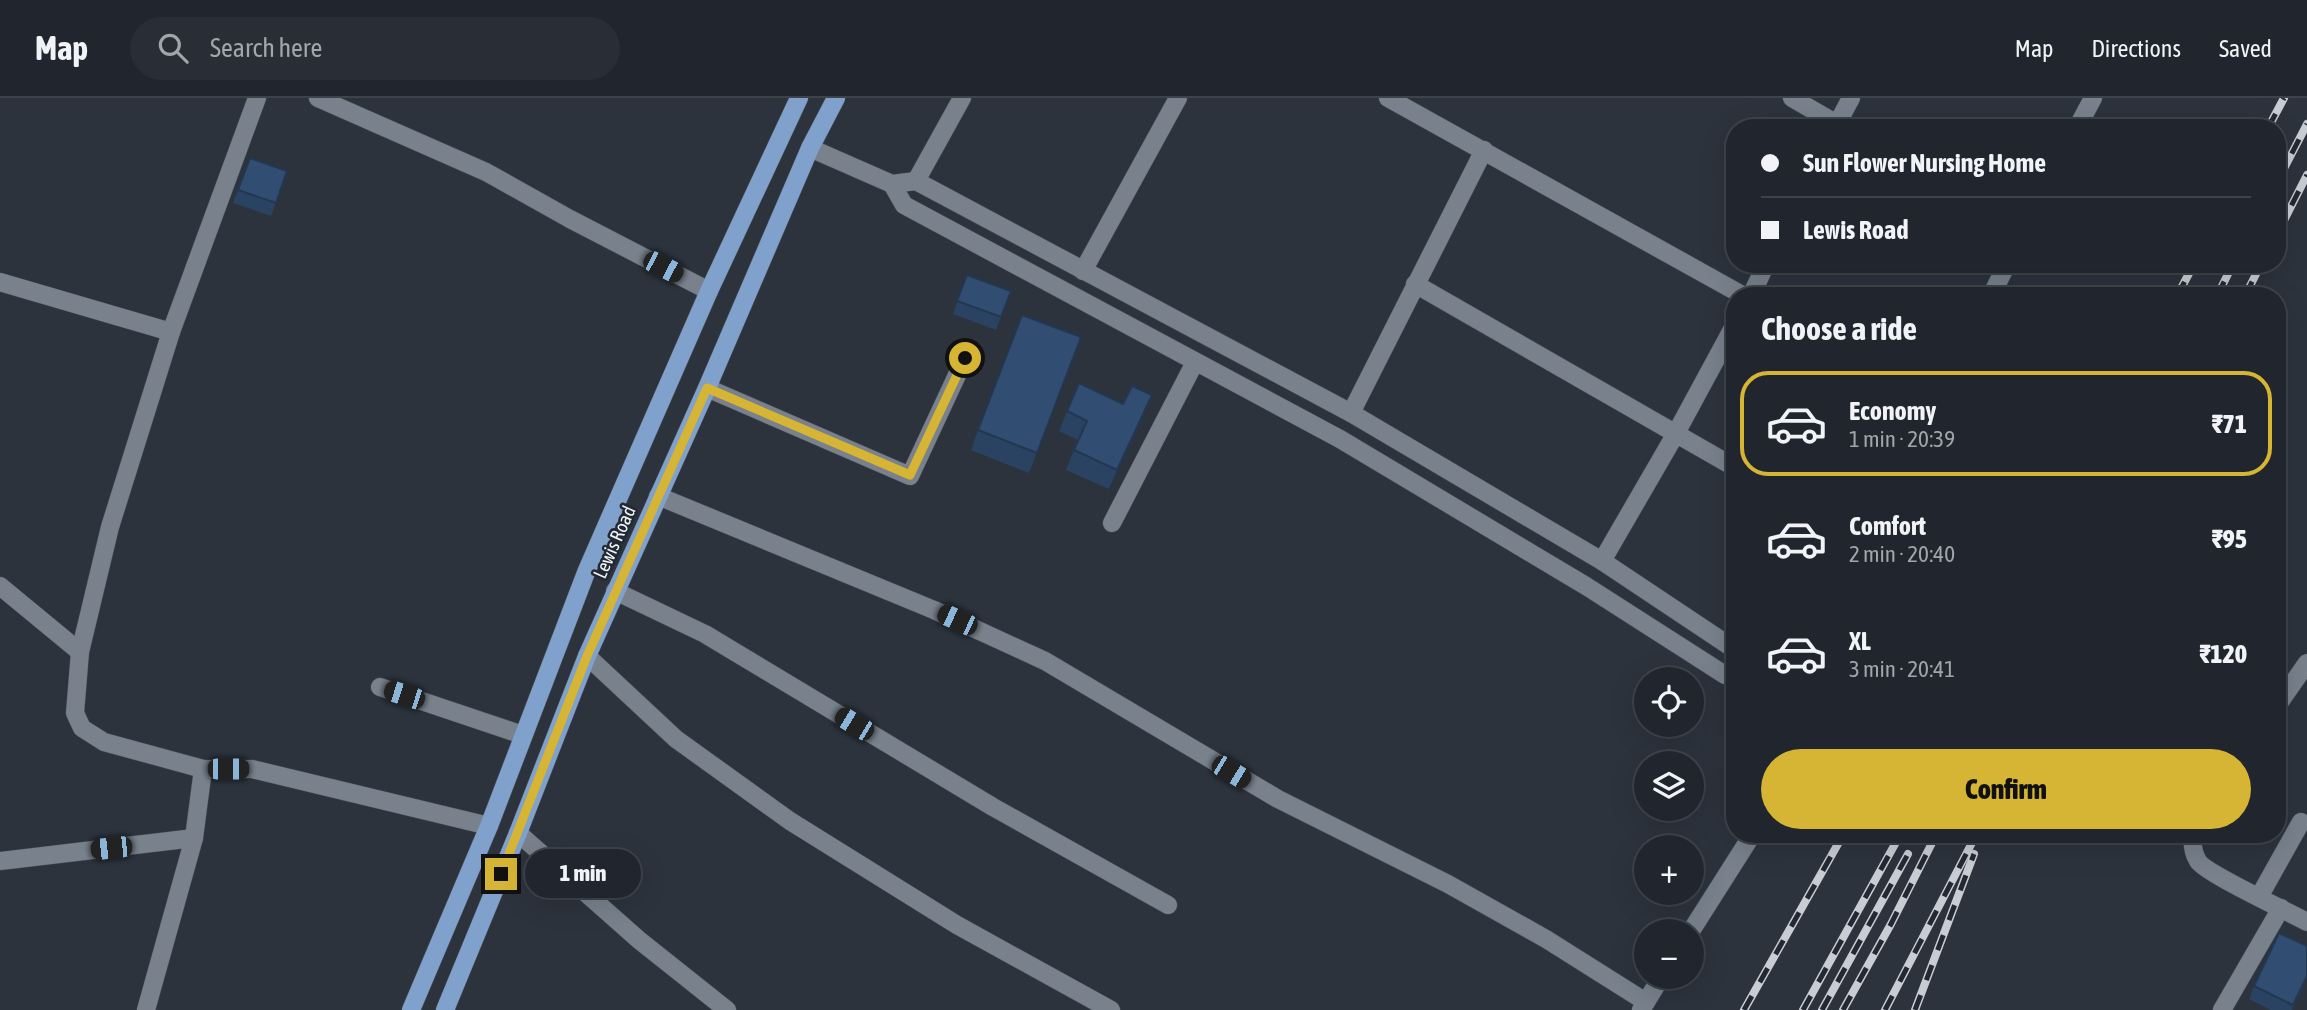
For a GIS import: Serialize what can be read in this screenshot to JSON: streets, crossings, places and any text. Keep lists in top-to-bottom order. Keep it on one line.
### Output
{"streets":{"main road":["Lewis Road"]},"page":{"header":"Map","search":"Search here","nav":["Map","Directions","Saved"],"banner":["Sun Flower Nursing Home","Lewis Road"],"heading":"Choose a ride","list":[{"name":"Economy","note":"1 min · 20:39","value":"₹71"},{"name":"Comfort","note":"2 min · 20:40","value":"₹95"},{"name":"XL","note":"3 min · 20:41","value":"₹120"}],"map_buttons":["+","−"],"buttons":"Confirm","bubble":"1 min"}}
